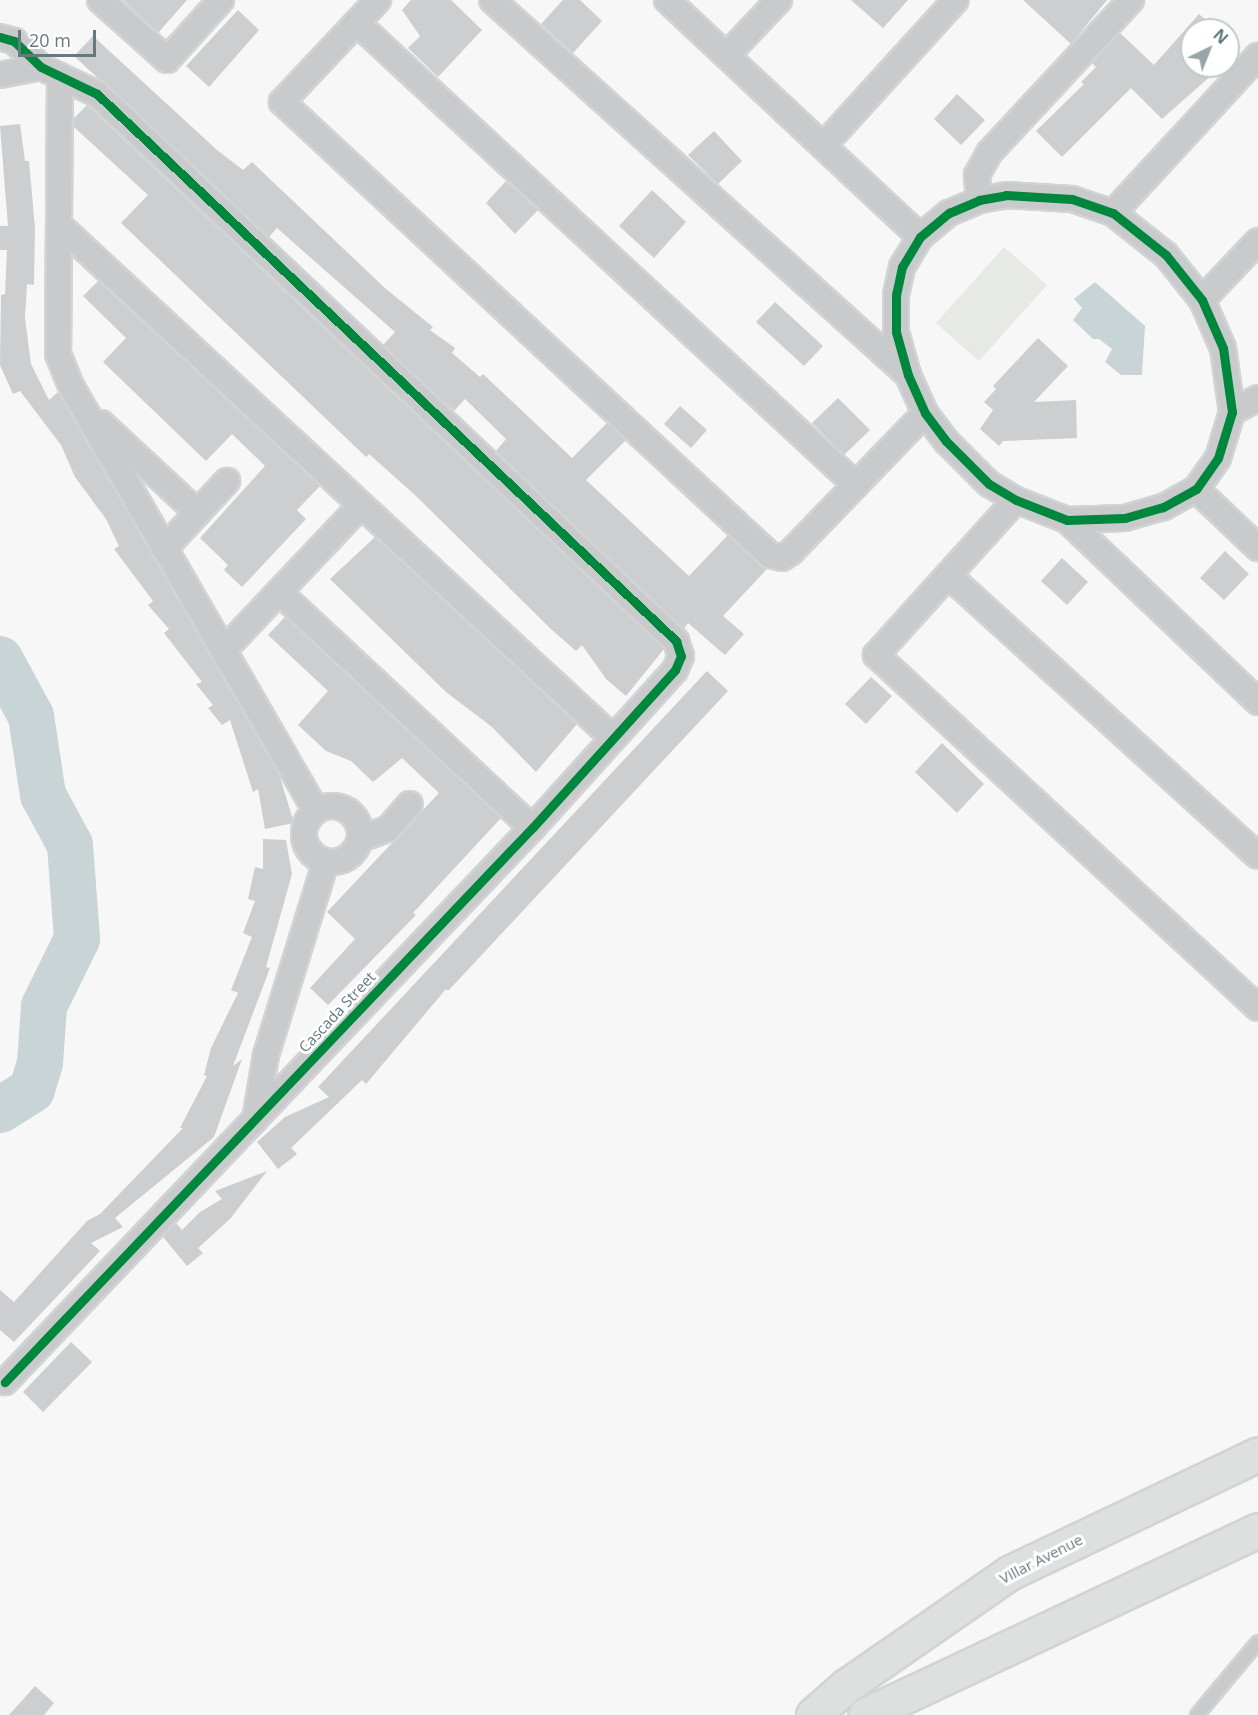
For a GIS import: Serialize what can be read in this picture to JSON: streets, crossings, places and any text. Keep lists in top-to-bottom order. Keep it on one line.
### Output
{"streets":{"street":["Cascada Street","Villar Avenue"]},"scale_bar":"20 m","north":"top right"}
